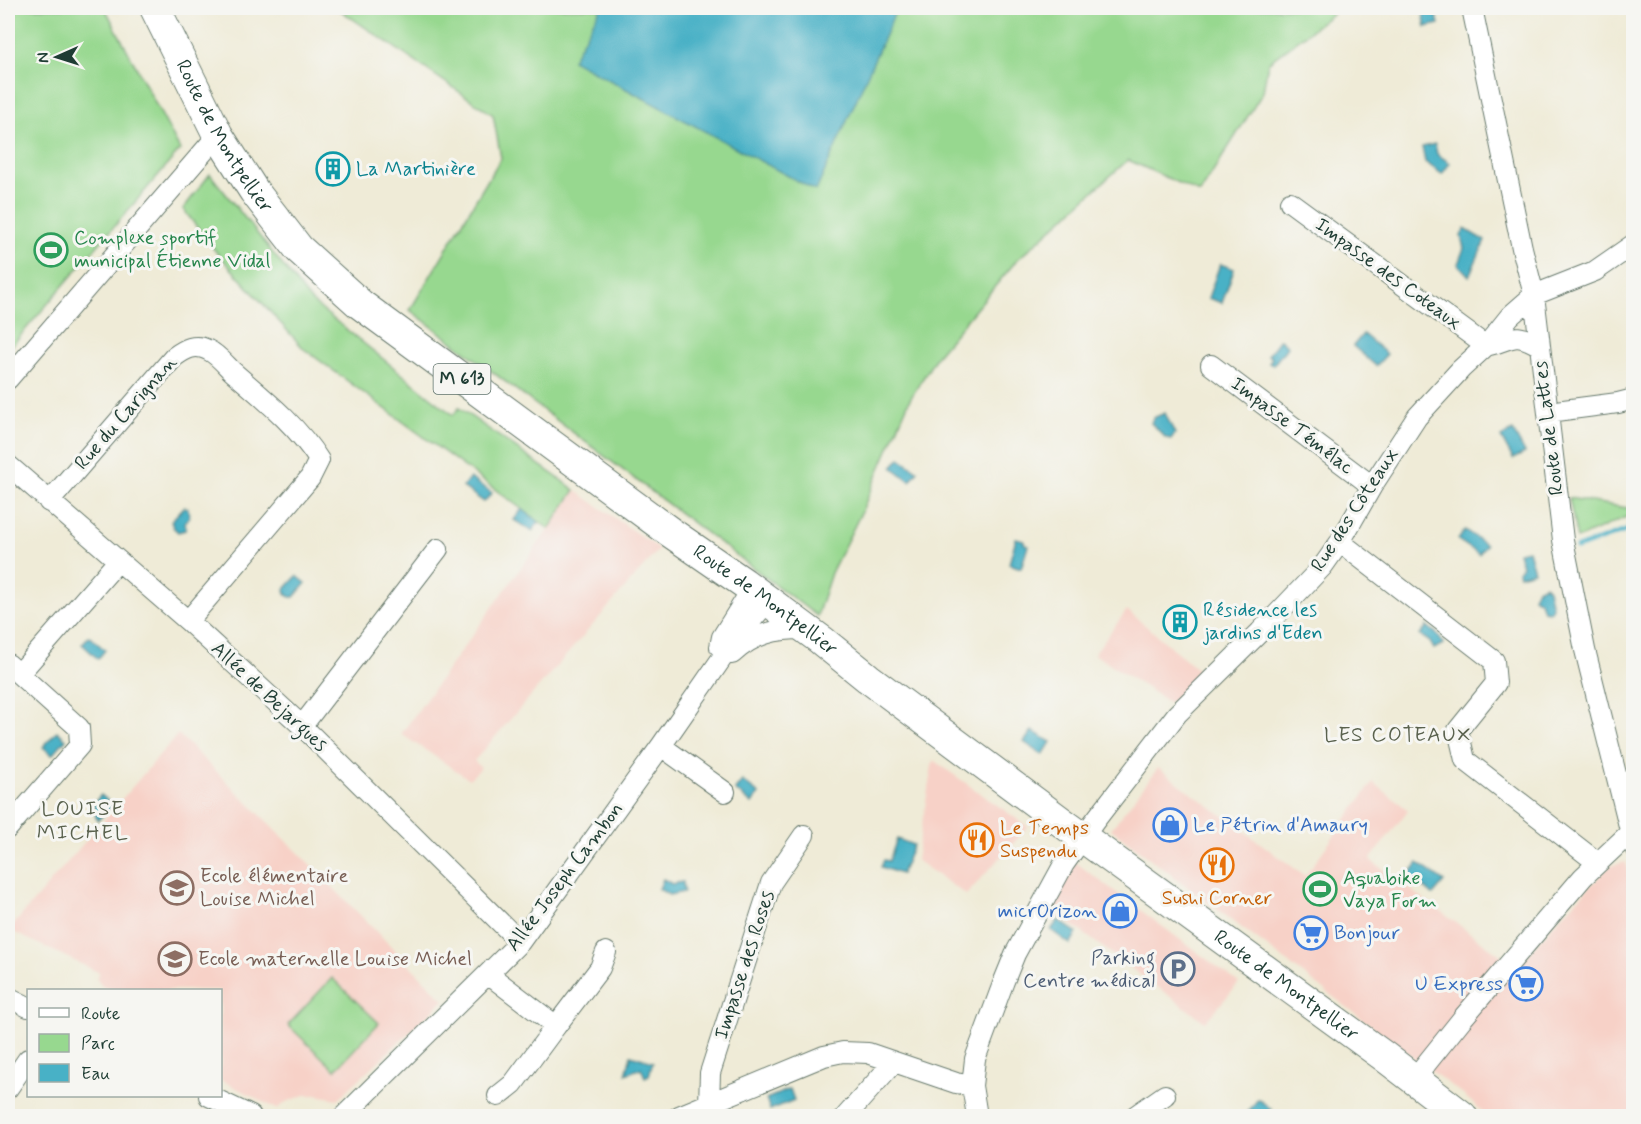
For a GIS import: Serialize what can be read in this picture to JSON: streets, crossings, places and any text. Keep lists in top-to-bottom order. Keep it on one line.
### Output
{"streets":{"main road":["Route de Montpellier","M 613"],"street":["Impasse des Coteaux","Rue du Carignan","Impasse Témélac","Route de Lattes","Rue des Côteaux","Allée de Bejargues","Allée Joseph Cambon","Impasse des Roses"]},"crossings":[["Route de Montpellier","Rue des Côteaux"],["Route de Montpellier","Allée Joseph Cambon"],["Impasse des Coteaux","Rue des Côteaux"],["Rue du Carignan","Allée de Bejargues"],["Impasse Témélac","Rue des Côteaux"],["Route de Lattes","Rue des Côteaux"],["Allée de Bejargues","Allée Joseph Cambon"]],"districts":["LES COTEAUX","LOUISE MICHEL"],"places":{"building":["La Martinière","Résidence les jardins d'Eden"],"sports":["Complexe sportif municipal Étienne Vidal","Aquabike Vaya Form"],"shop":["Le Pétrin d'Amaury","micrOrizon"],"restaurant":["Le Temps Suspendu","Sushi Corner"],"school or university":["Ecole élémentaire Louise Michel","Ecole maternelle Louise Michel"],"supermarket":["Bonjour","U Express"],"parking":["Parking Centre médical"]},"legend":["Route","Parc","Eau"],"north":"left"}
